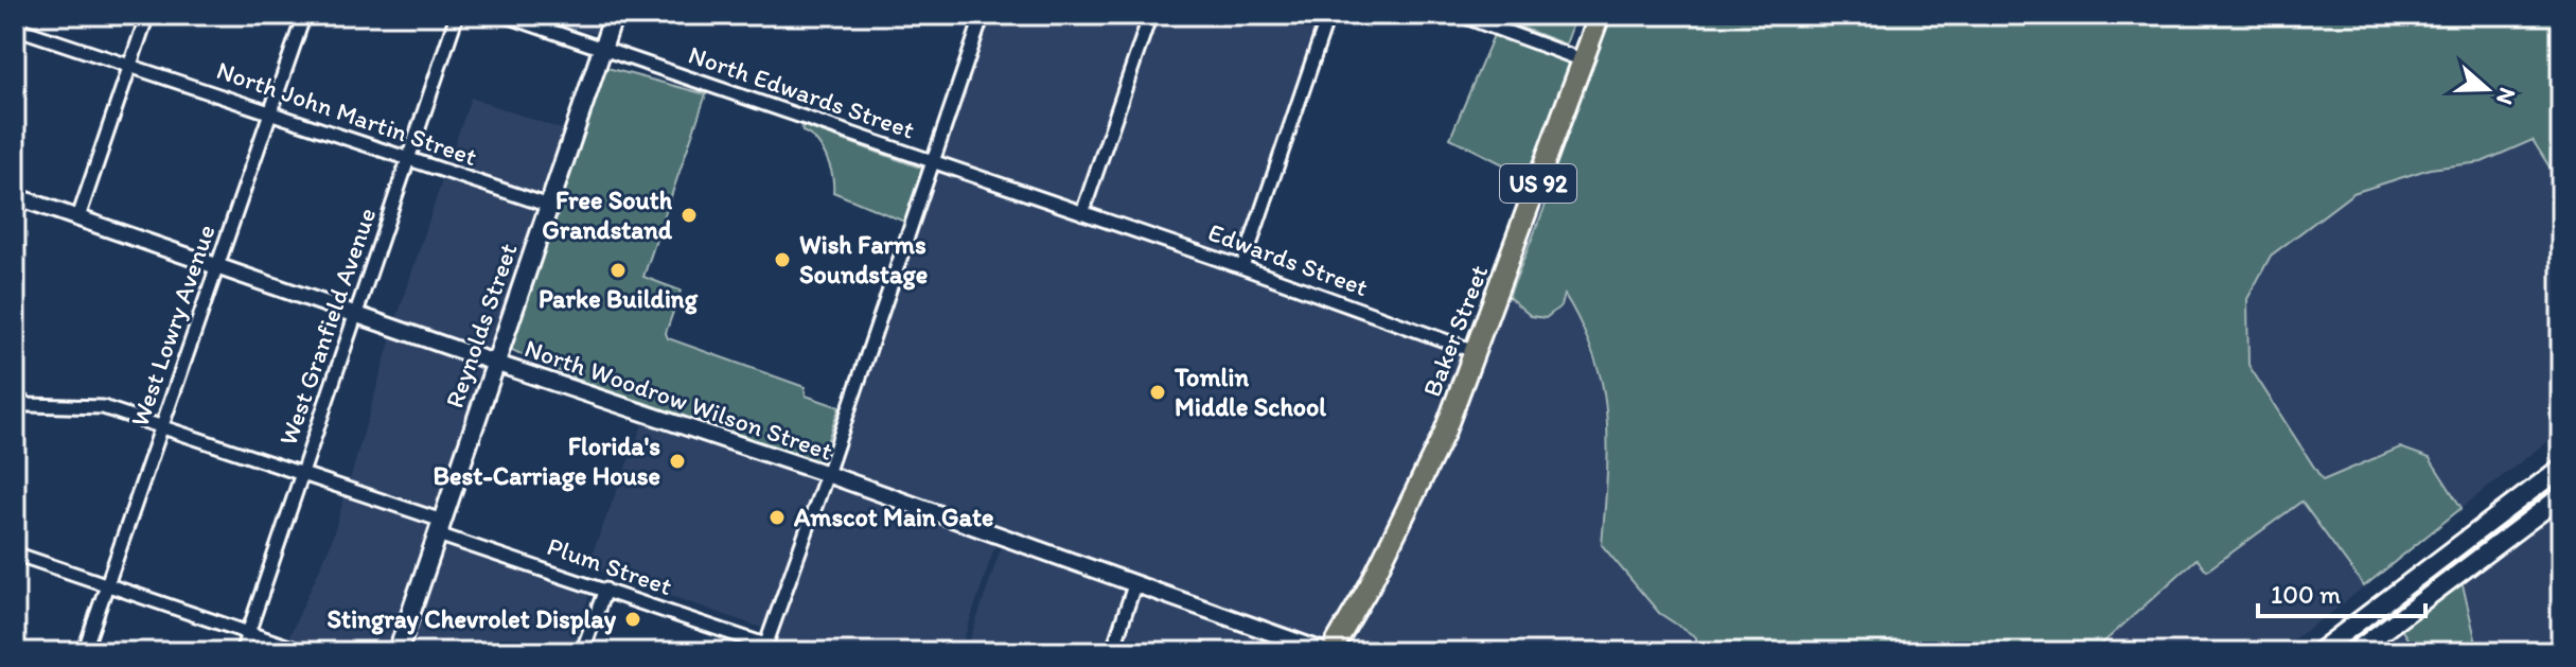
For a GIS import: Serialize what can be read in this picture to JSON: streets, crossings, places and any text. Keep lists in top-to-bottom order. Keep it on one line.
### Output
{"streets":{"main road":["US 92","Reynolds Street","Baker Street"],"street":["North Edwards Street","North John Martin Street","Edwards Street","West Lowry Avenue","West Granfield Avenue","North Woodrow Wilson Street","Plum Street"]},"crossings":[["North Edwards Street","Edwards Street"],["North Edwards Street","Reynolds Street"],["North John Martin Street","West Lowry Avenue"],["North John Martin Street","Reynolds Street"],["North John Martin Street","West Granfield Avenue"],["Edwards Street","Baker Street"],["West Lowry Avenue","North Woodrow Wilson Street"],["West Lowry Avenue","Plum Street"],["Reynolds Street","North Woodrow Wilson Street"],["Reynolds Street","Plum Street"],["West Granfield Avenue","North Woodrow Wilson Street"],["West Granfield Avenue","Plum Street"],["Baker Street","North Woodrow Wilson Street"]],"places":["Free South Grandstand","Wish Farms Soundstage","Parke Building","Tomlin Middle School","Florida's Best-Carriage House","Amscot Main Gate","Stingray Chevrolet Display"],"scale_bar":"100 m","north":"right"}
